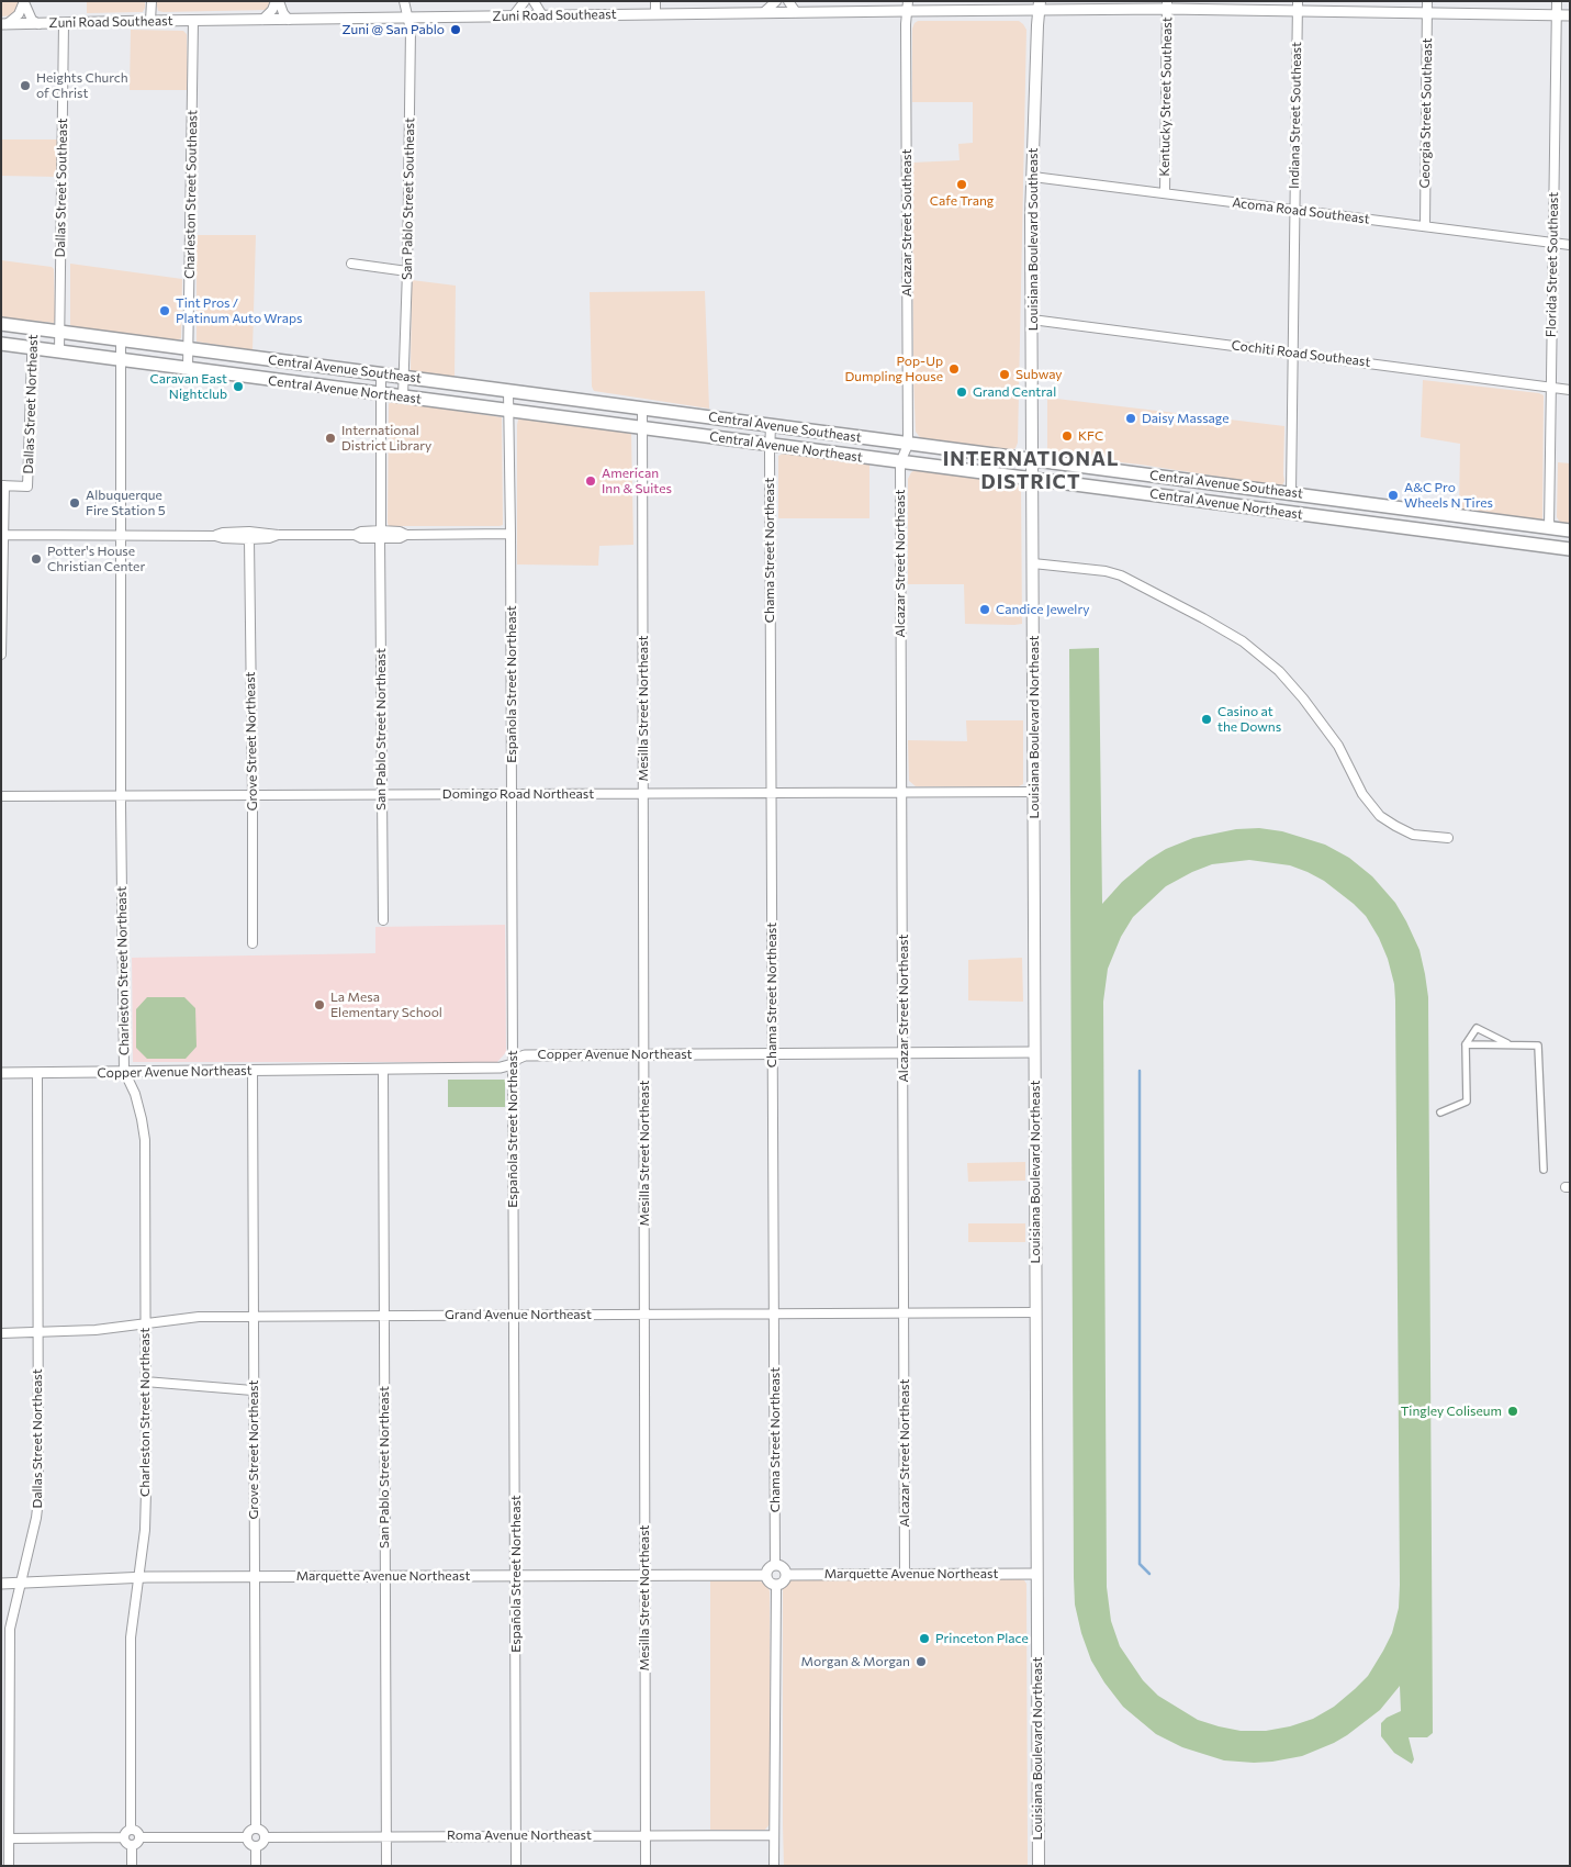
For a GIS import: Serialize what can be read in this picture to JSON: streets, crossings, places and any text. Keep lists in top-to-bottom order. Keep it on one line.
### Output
{"streets":{"main road":["Louisiana Boulevard Southeast","Central Avenue Southeast","Central Avenue Northeast","Louisiana Boulevard Northeast"],"street":["Zuni Road Southeast","Kentucky Street Southeast","Georgia Street Southeast","Indiana Street Southeast","Dallas Street Southeast","Charleston Street Southeast","San Pablo Street Southeast","Acoma Road Southeast","Alcazar Street Southeast","Florida Street Southeast","Cochiti Road Southeast","Dallas Street Northeast","Chama Street Northeast","Alcazar Street Northeast","Española Street Northeast","Mesilla Street Northeast","San Pablo Street Northeast","Grove Street Northeast","Domingo Road Northeast","Charleston Street Northeast","Copper Avenue Northeast","Grand Avenue Northeast","Marquette Avenue Northeast","Roma Avenue Northeast"]},"crossings":[["Zuni Road Southeast","Kentucky Street Southeast"],["Zuni Road Southeast","Georgia Street Southeast"],["Zuni Road Southeast","Indiana Street Southeast"],["Zuni Road Southeast","Dallas Street Southeast"],["Zuni Road Southeast","Charleston Street Southeast"],["Zuni Road Southeast","San Pablo Street Southeast"],["Zuni Road Southeast","Alcazar Street Southeast"],["Zuni Road Southeast","Louisiana Boulevard Southeast"],["Zuni Road Southeast","Florida Street Southeast"],["Kentucky Street Southeast","Acoma Road Southeast"],["Georgia Street Southeast","Acoma Road Southeast"],["Indiana Street Southeast","Acoma Road Southeast"],["Indiana Street Southeast","Cochiti Road Southeast"],["Indiana Street Southeast","Central Avenue Southeast"],["Dallas Street Southeast","Central Avenue Southeast"],["Dallas Street Southeast","Central Avenue Northeast"],["Charleston Street Southeast","Central Avenue Southeast"],["Charleston Street Southeast","Central Avenue Northeast"],["San Pablo Street Southeast","Central Avenue Southeast"],["San Pablo Street Southeast","Central Avenue Northeast"],["Acoma Road Southeast","Louisiana Boulevard Southeast"],["Acoma Road Southeast","Florida Street Southeast"],["Alcazar Street Southeast","Central Avenue Southeast"],["Alcazar Street Southeast","Alcazar Street Northeast"],["Louisiana Boulevard Southeast","Cochiti Road Southeast"],["Louisiana Boulevard Southeast","Central Avenue Southeast"],["Louisiana Boulevard Southeast","Central Avenue Northeast"],["Louisiana Boulevard Southeast","Louisiana Boulevard Northeast"],["Florida Street Southeast","Cochiti Road Southeast"],["Florida Street Southeast","Central Avenue Southeast"],["Central Avenue Southeast","Dallas Street Northeast"],["Central Avenue Southeast","Chama Street Northeast"],["Central Avenue Southeast","Alcazar Street Northeast"],["Central Avenue Southeast","Española Street Northeast"],["Central Avenue Southeast","Mesilla Street Northeast"],["Central Avenue Southeast","San Pablo Street Northeast"],["Central Avenue Southeast","Charleston Street Northeast"],["Central Avenue Northeast","Dallas Street Northeast"],["Central Avenue Northeast","Chama Street Northeast"],["Central Avenue Northeast","Alcazar Street Northeast"],["Central Avenue Northeast","Española Street Northeast"],["Central Avenue Northeast","Mesilla Street Northeast"],["Central Avenue Northeast","Louisiana Boulevard Northeast"],["Central Avenue Northeast","San Pablo Street Northeast"],["Central Avenue Northeast","Charleston Street Northeast"],["Dallas Street Northeast","Copper Avenue Northeast"],["Dallas Street Northeast","Grand Avenue Northeast"],["Dallas Street Northeast","Marquette Avenue Northeast"],["Chama Street Northeast","Domingo Road Northeast"],["Chama Street Northeast","Copper Avenue Northeast"],["Chama Street Northeast","Grand Avenue Northeast"],["Chama Street Northeast","Marquette Avenue Northeast"],["Alcazar Street Northeast","Domingo Road Northeast"],["Alcazar Street Northeast","Copper Avenue Northeast"],["Alcazar Street Northeast","Grand Avenue Northeast"],["Alcazar Street Northeast","Marquette Avenue Northeast"],["Española Street Northeast","Domingo Road Northeast"],["Española Street Northeast","Copper Avenue Northeast"],["Española Street Northeast","Grand Avenue Northeast"],["Española Street Northeast","Marquette Avenue Northeast"],["Española Street Northeast","Roma Avenue Northeast"],["Mesilla Street Northeast","Domingo Road Northeast"],["Mesilla Street Northeast","Copper Avenue Northeast"],["Mesilla Street Northeast","Grand Avenue Northeast"],["Mesilla Street Northeast","Marquette Avenue Northeast"],["Mesilla Street Northeast","Roma Avenue Northeast"],["Louisiana Boulevard Northeast","Domingo Road Northeast"],["Louisiana Boulevard Northeast","Copper Avenue Northeast"],["Louisiana Boulevard Northeast","Grand Avenue Northeast"],["Louisiana Boulevard Northeast","Marquette Avenue Northeast"],["San Pablo Street Northeast","Domingo Road Northeast"],["San Pablo Street Northeast","Copper Avenue Northeast"],["San Pablo Street Northeast","Grand Avenue Northeast"],["San Pablo Street Northeast","Marquette Avenue Northeast"],["San Pablo Street Northeast","Roma Avenue Northeast"],["Grove Street Northeast","Domingo Road Northeast"],["Grove Street Northeast","Copper Avenue Northeast"],["Grove Street Northeast","Grand Avenue Northeast"],["Grove Street Northeast","Marquette Avenue Northeast"],["Grove Street Northeast","Roma Avenue Northeast"],["Domingo Road Northeast","Charleston Street Northeast"],["Charleston Street Northeast","Copper Avenue Northeast"],["Charleston Street Northeast","Grand Avenue Northeast"],["Charleston Street Northeast","Marquette Avenue Northeast"]],"districts":["INTERNATIONAL DISTRICT"],"places":["Zuni @ San Pablo","Heights Church of Christ","Cafe Trang","Tint Pros / Platinum Auto Wraps","Pop-Up Dumpling House","Subway","Caravan East Nightclub","Grand Central","Daisy Massage","KFC","International District Library","American Inn & Suites","A&C Pro Wheels N Tires","Albuquerque Fire Station 5","Potter's House Christian Center","Candice Jewelry","Casino at the Downs","La Mesa Elementary School","Tingley Coliseum","Princeton Place","Morgan & Morgan"]}
